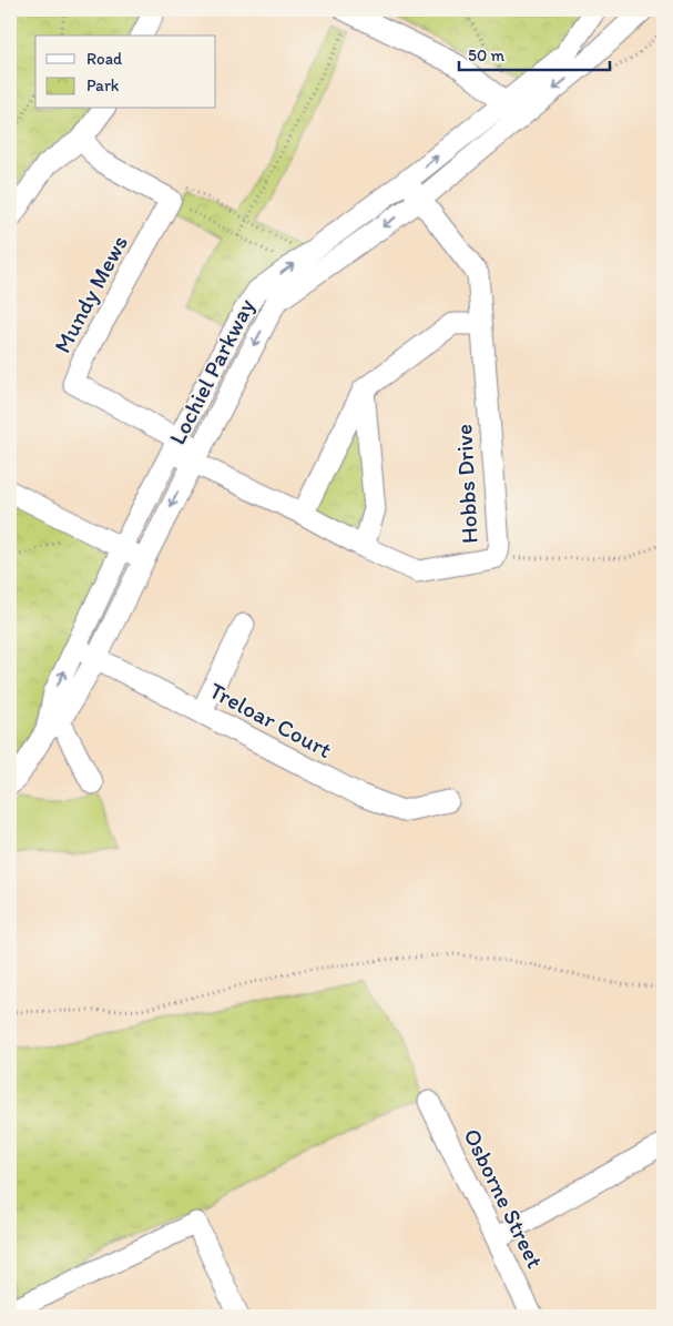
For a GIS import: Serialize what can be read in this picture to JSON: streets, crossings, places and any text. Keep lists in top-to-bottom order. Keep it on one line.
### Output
{"streets":{"street":["Mundy Mews","Lochiel Parkway","Hobbs Drive","Treloar Court","Osborne Street"]},"crossings":[["Mundy Mews","Lochiel Parkway"],["Mundy Mews","Hobbs Drive"],["Lochiel Parkway","Hobbs Drive"],["Lochiel Parkway","Treloar Court"]],"legend":["Road","Park"],"scale_bar":"50 m"}
